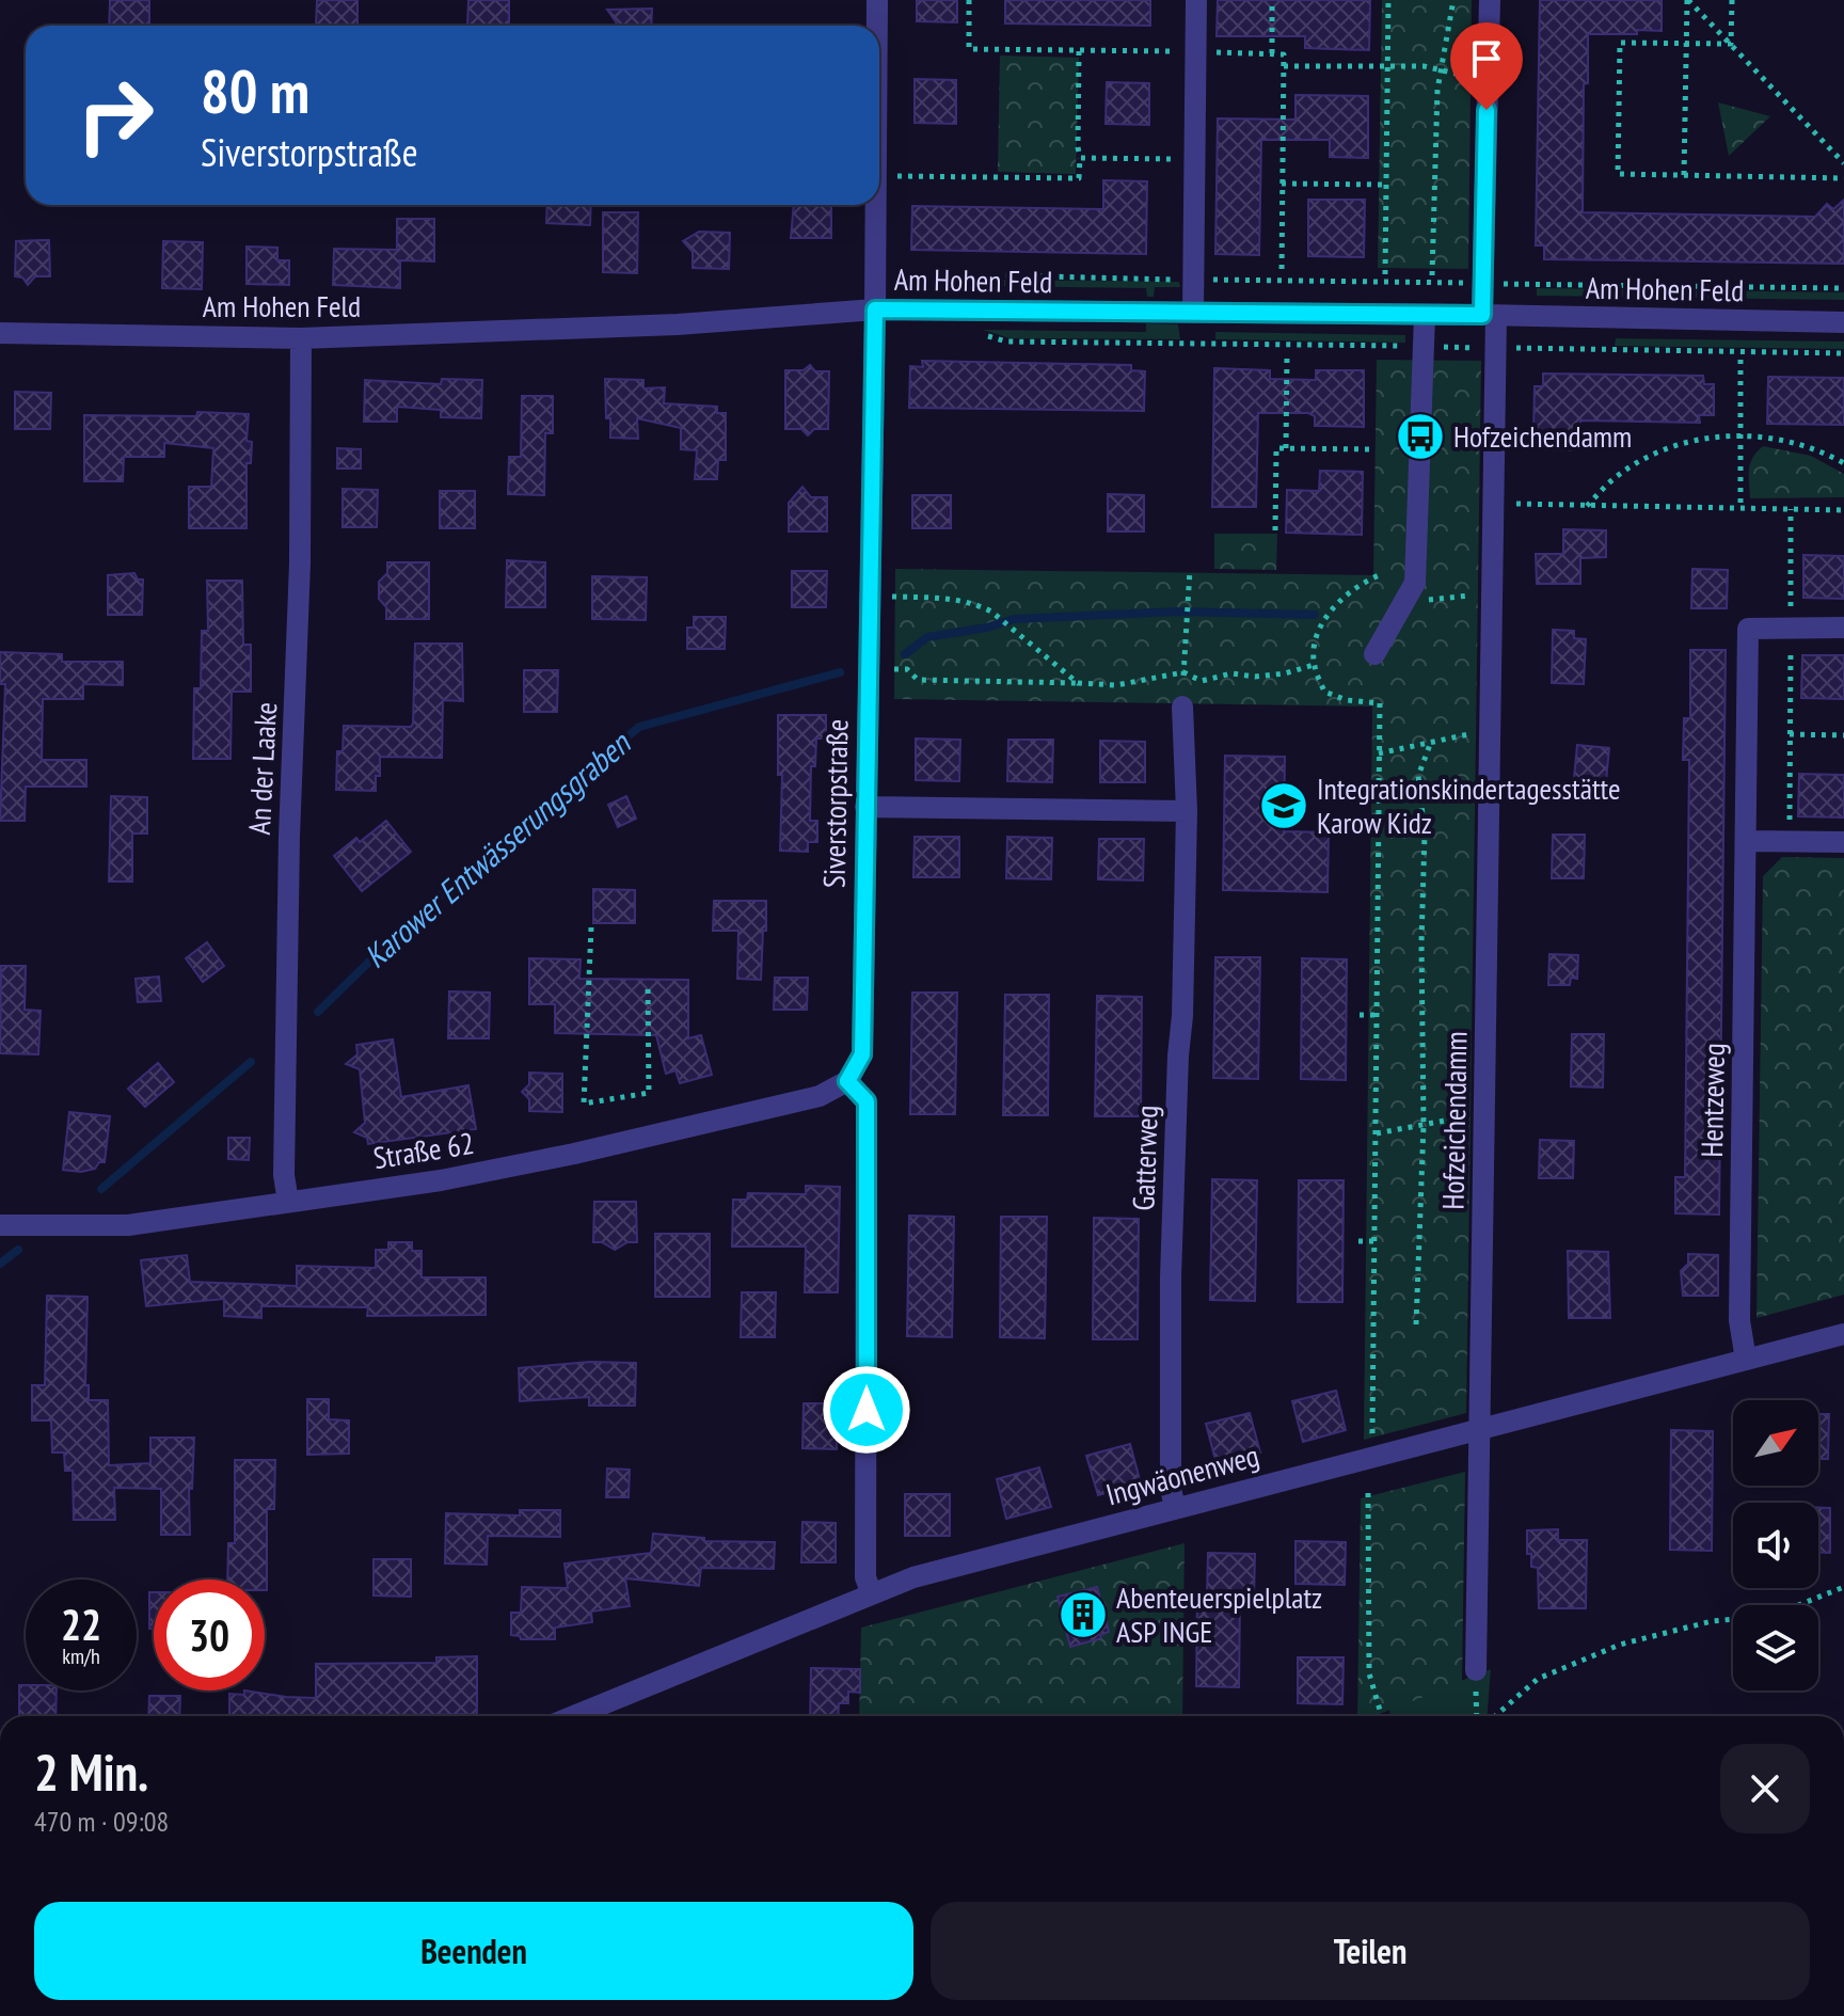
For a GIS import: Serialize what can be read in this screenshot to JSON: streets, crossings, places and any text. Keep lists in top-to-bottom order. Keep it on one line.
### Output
{"streets":{"street":["Am Hohen Feld","An der Laake","Siverstorpstraße","Hentzeweg","Hofzeichendamm","Straße 62","Gatterweg","Ingwäonenweg"]},"crossings":[["Am Hohen Feld","An der Laake"],["Am Hohen Feld","Siverstorpstraße"],["Am Hohen Feld","Hofzeichendamm"],["An der Laake","Straße 62"],["Siverstorpstraße","Straße 62"],["Hentzeweg","Ingwäonenweg"],["Hofzeichendamm","Ingwäonenweg"],["Gatterweg","Ingwäonenweg"]],"water":["Karower Entwässerungsgraben"],"places":{"bus stop":["Hofzeichendamm"],"school or university":["Integrationskindertagesstätte Karow Kidz"],"building":["Abenteuerspielplatz ASP INGE"]},"north":"top right","page":{"turn":["80 m","Siverstorpstraße"],"speed":"22 km/h","limit":"30","heading":["2 Min.","470 m · 09:08"],"buttons":["Beenden","Teilen"]}}
